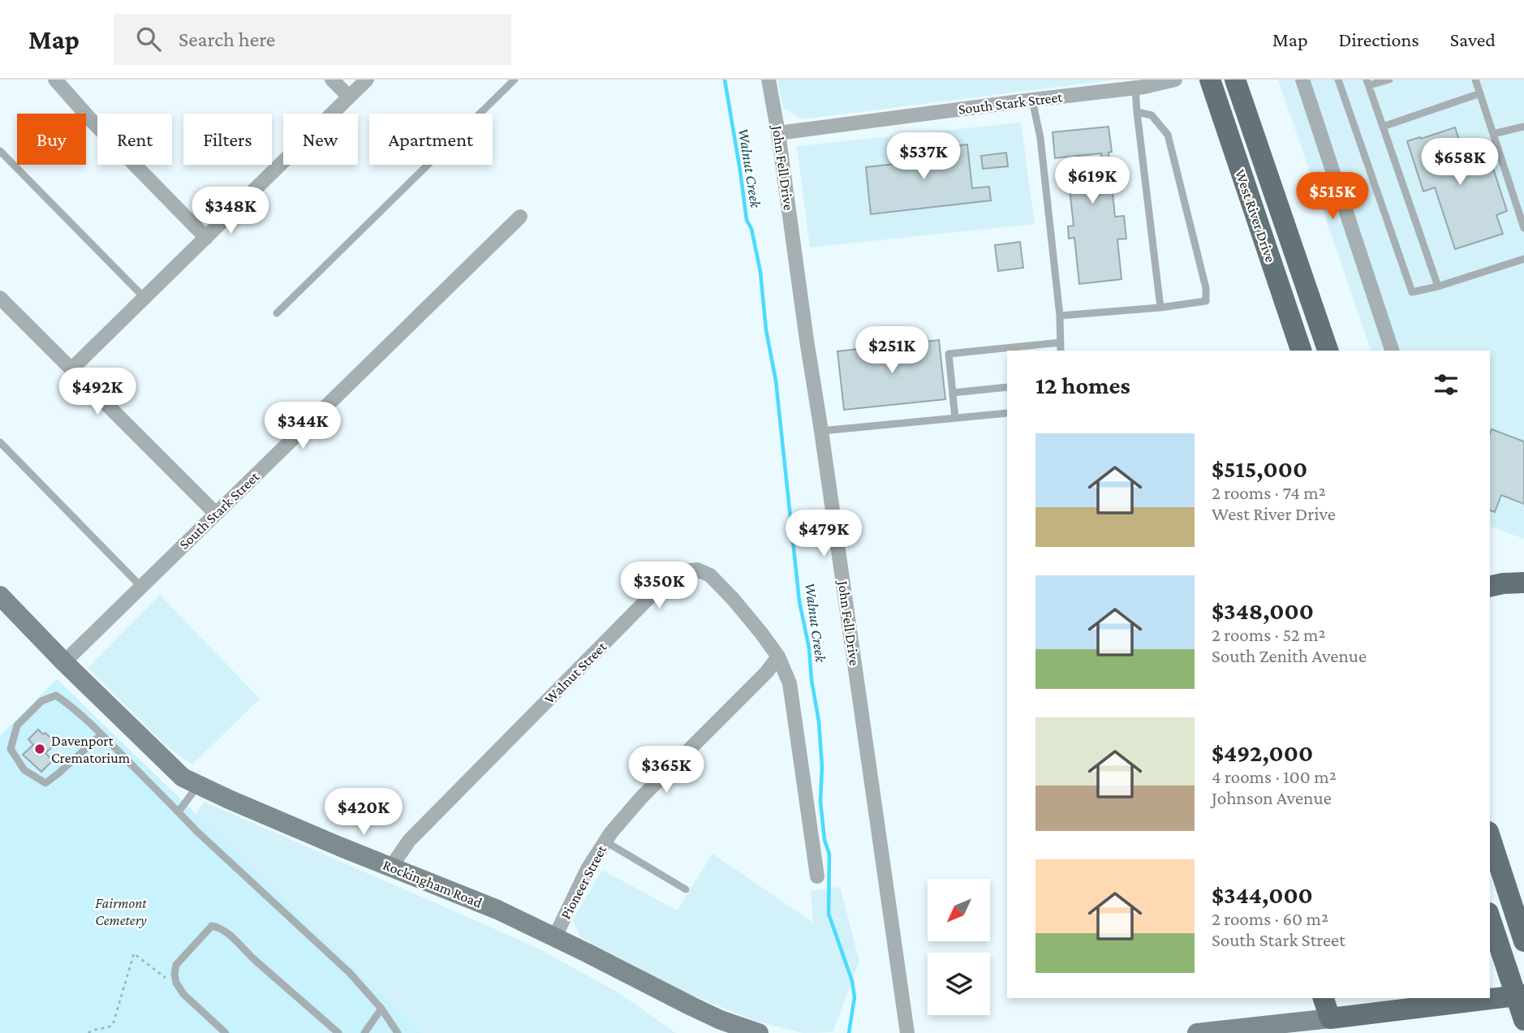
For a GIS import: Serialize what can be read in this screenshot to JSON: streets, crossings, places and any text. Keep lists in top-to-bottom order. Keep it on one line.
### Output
{"streets":{"main road":["West River Drive"],"street":["South Stark Street","John Fell Drive","Walnut Street","Pioneer Street","Rockingham Road"]},"crossings":[["South Stark Street","John Fell Drive"],["South Stark Street","Rockingham Road"],["Walnut Street","Pioneer Street"],["Walnut Street","Rockingham Road"],["Pioneer Street","Rockingham Road"]],"water":["Walnut Creek"],"parks":["Fairmont Cemetery"],"places":["Davenport Crematorium"],"north":"bottom left","page":{"header":"Map","search":"Search here","nav":["Map","Directions","Saved"],"chip":["Buy","Rent","Filters","New","Apartment"],"price":["$537K","$658K","$619K","$515K","$348K","$251K","$492K","$344K","$479K","$350K","$365K","$420K"],"heading":"12 homes","list":[{"name":"$515,000","note":"2 rooms · 74 m² · West River Drive"},{"name":"$348,000","note":"2 rooms · 52 m² · South Zenith Avenue"},{"name":"$492,000","note":"4 rooms · 100 m² · Johnson Avenue"},{"name":"$344,000","note":"2 rooms · 60 m² · South Stark Street"}]}}
